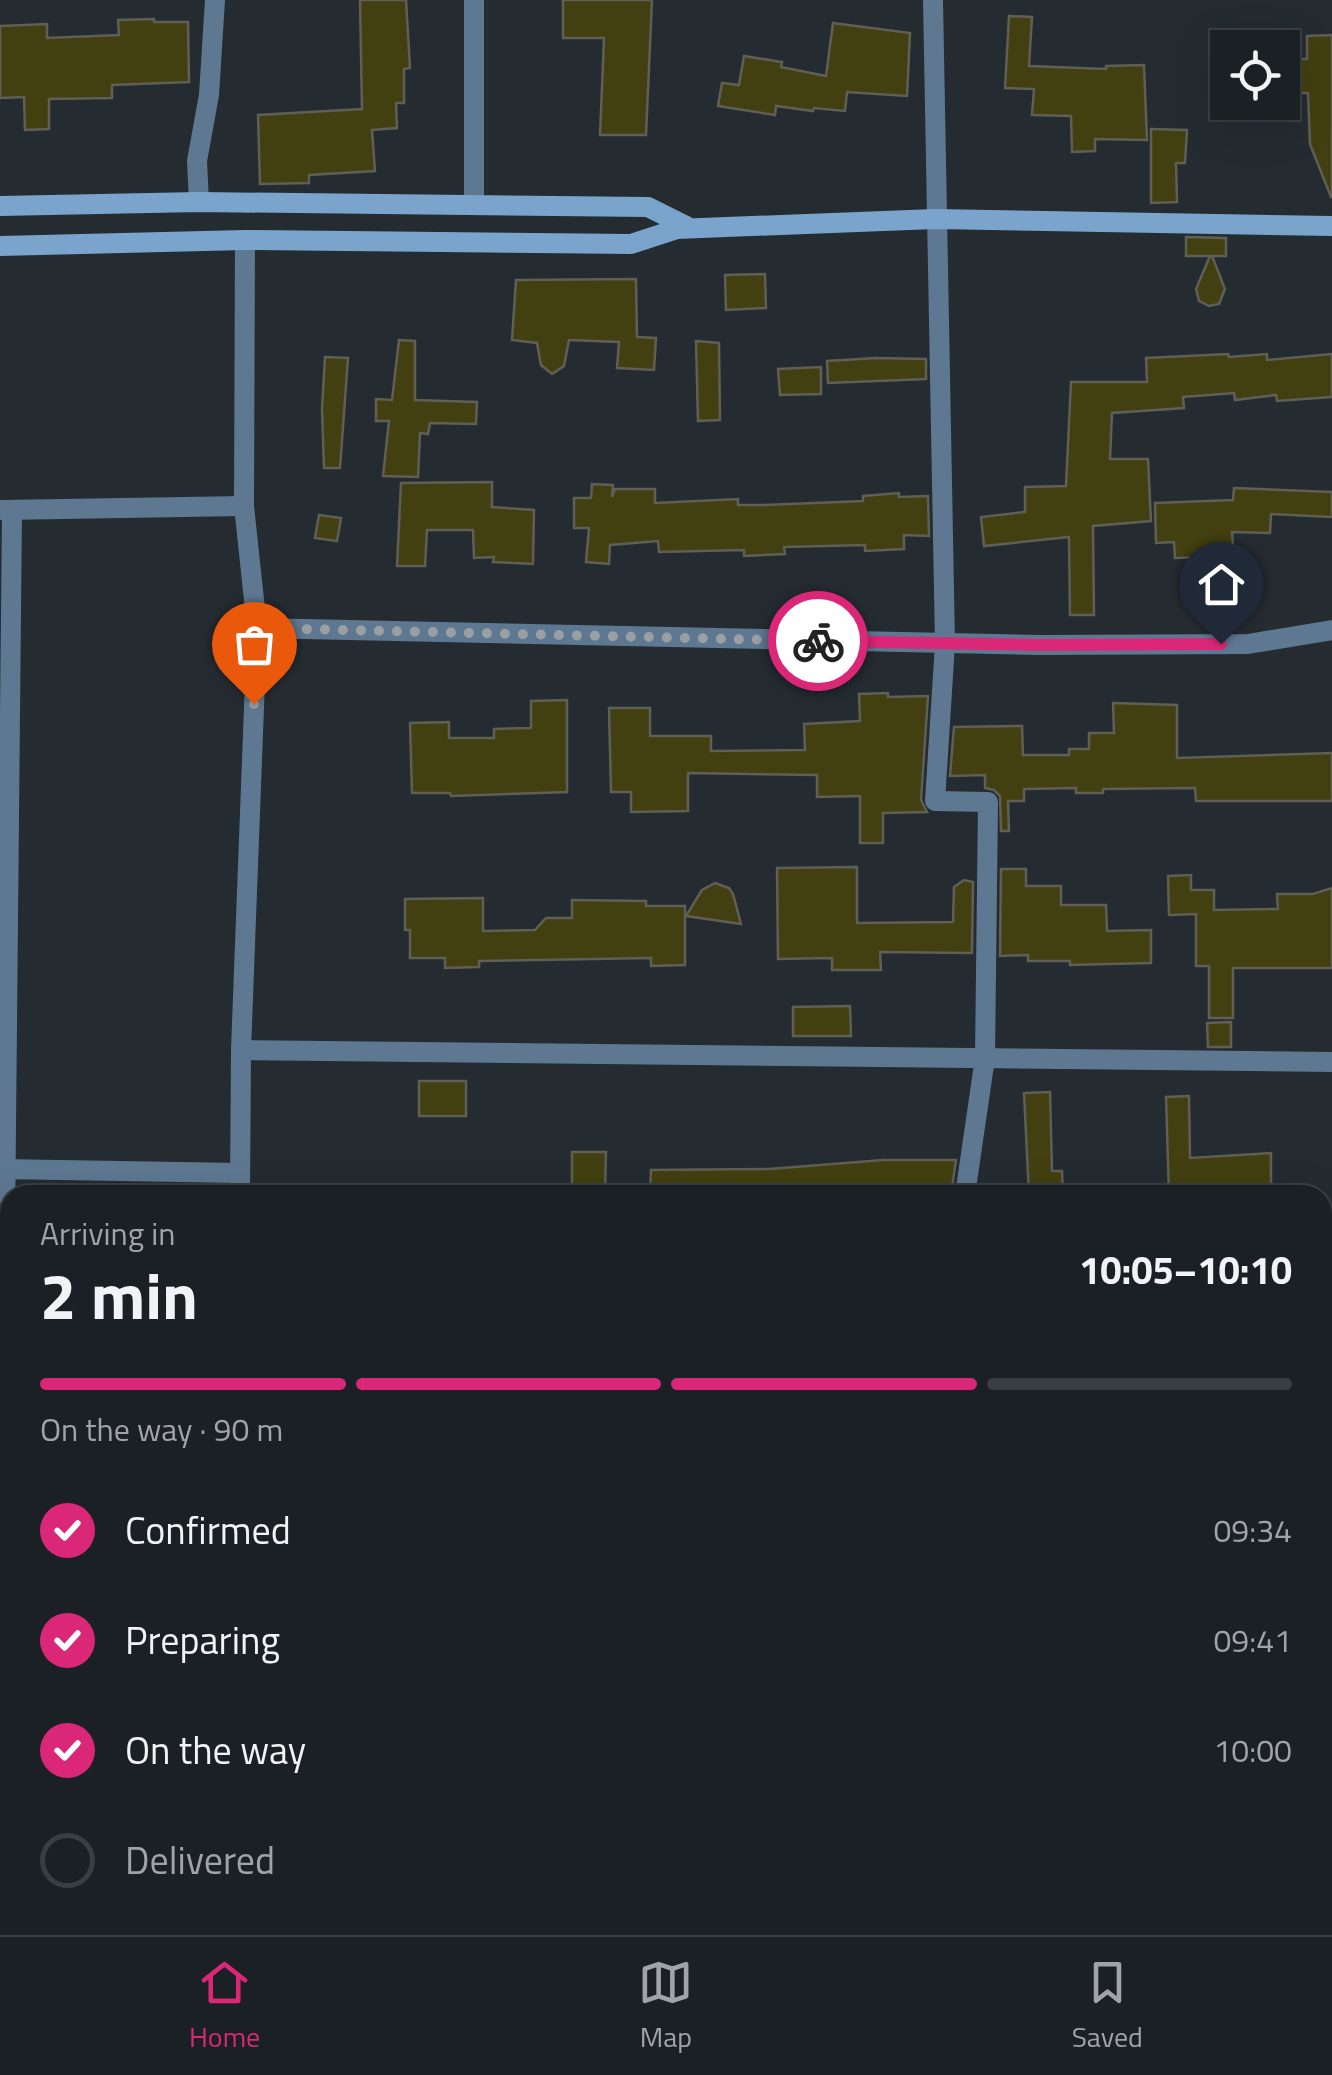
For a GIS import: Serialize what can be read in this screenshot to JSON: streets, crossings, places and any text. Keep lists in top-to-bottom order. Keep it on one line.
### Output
{"page":{"heading":["2 min","Arriving in","10:05–10:10"],"bar":"On the way · 90 m","list":[["Confirmed","09:34"],["Preparing","09:41"],["On the way","10:00"],"Delivered"],"tabs":["Home","Map","Saved"]}}
